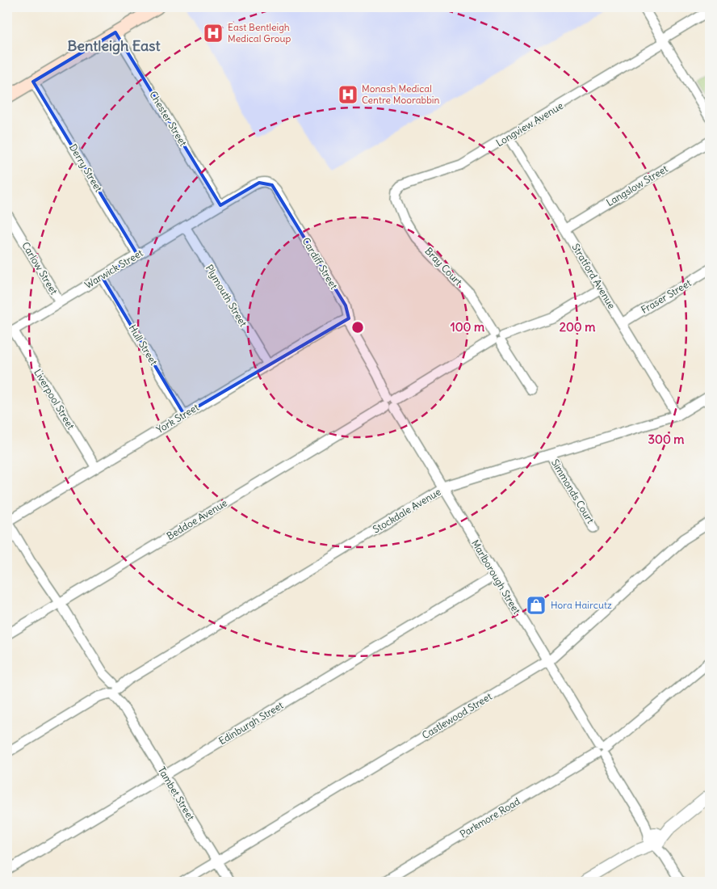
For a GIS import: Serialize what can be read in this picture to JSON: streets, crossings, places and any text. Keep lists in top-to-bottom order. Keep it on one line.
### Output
{"streets":{"street":["Chester Street","Longview Avenue","Derry Street","Langslow Street","Cardiff Street","Bray Court","Carlow Street","Warwick Street","Stratford Avenue","Plymouth Street","Fraser Street","Hull Street","Liverpool Street","York Street","Simmonds Court","Stockdale Avenue","Beddoe Avenue","Marlborough Street","Castlewood Street","Edinburgh Street","Tambet Street","Parkmore Road"]},"crossings":[["Chester Street","Cardiff Street"],["Chester Street","Warwick Street"],["Longview Avenue","Bray Court"],["Longview Avenue","Stratford Avenue"],["Derry Street","Warwick Street"],["Langslow Street","Stratford Avenue"],["Cardiff Street","Warwick Street"],["Cardiff Street","York Street"],["Cardiff Street","Beddoe Avenue"],["Cardiff Street","Marlborough Street"],["Bray Court","Beddoe Avenue"],["Carlow Street","Warwick Street"],["Warwick Street","Plymouth Street"],["Warwick Street","Hull Street"],["Warwick Street","Liverpool Street"],["Stratford Avenue","Fraser Street"],["Stratford Avenue","Stockdale Avenue"],["Stratford Avenue","Beddoe Avenue"],["Plymouth Street","York Street"],["Hull Street","York Street"],["Liverpool Street","York Street"],["York Street","Tambet Street"],["Simmonds Court","Stockdale Avenue"],["Stockdale Avenue","Marlborough Street"],["Stockdale Avenue","Tambet Street"],["Beddoe Avenue","Marlborough Street"],["Beddoe Avenue","Tambet Street"],["Marlborough Street","Castlewood Street"],["Marlborough Street","Edinburgh Street"],["Marlborough Street","Parkmore Road"],["Castlewood Street","Tambet Street"],["Edinburgh Street","Tambet Street"]],"districts":["Bentleigh East"],"places":{"hospital":["East Bentleigh Medical Group","Monash Medical Centre Moorabbin"],"shop":["Hora Haircutz"]},"rings":["100 m","200 m","300 m"]}
